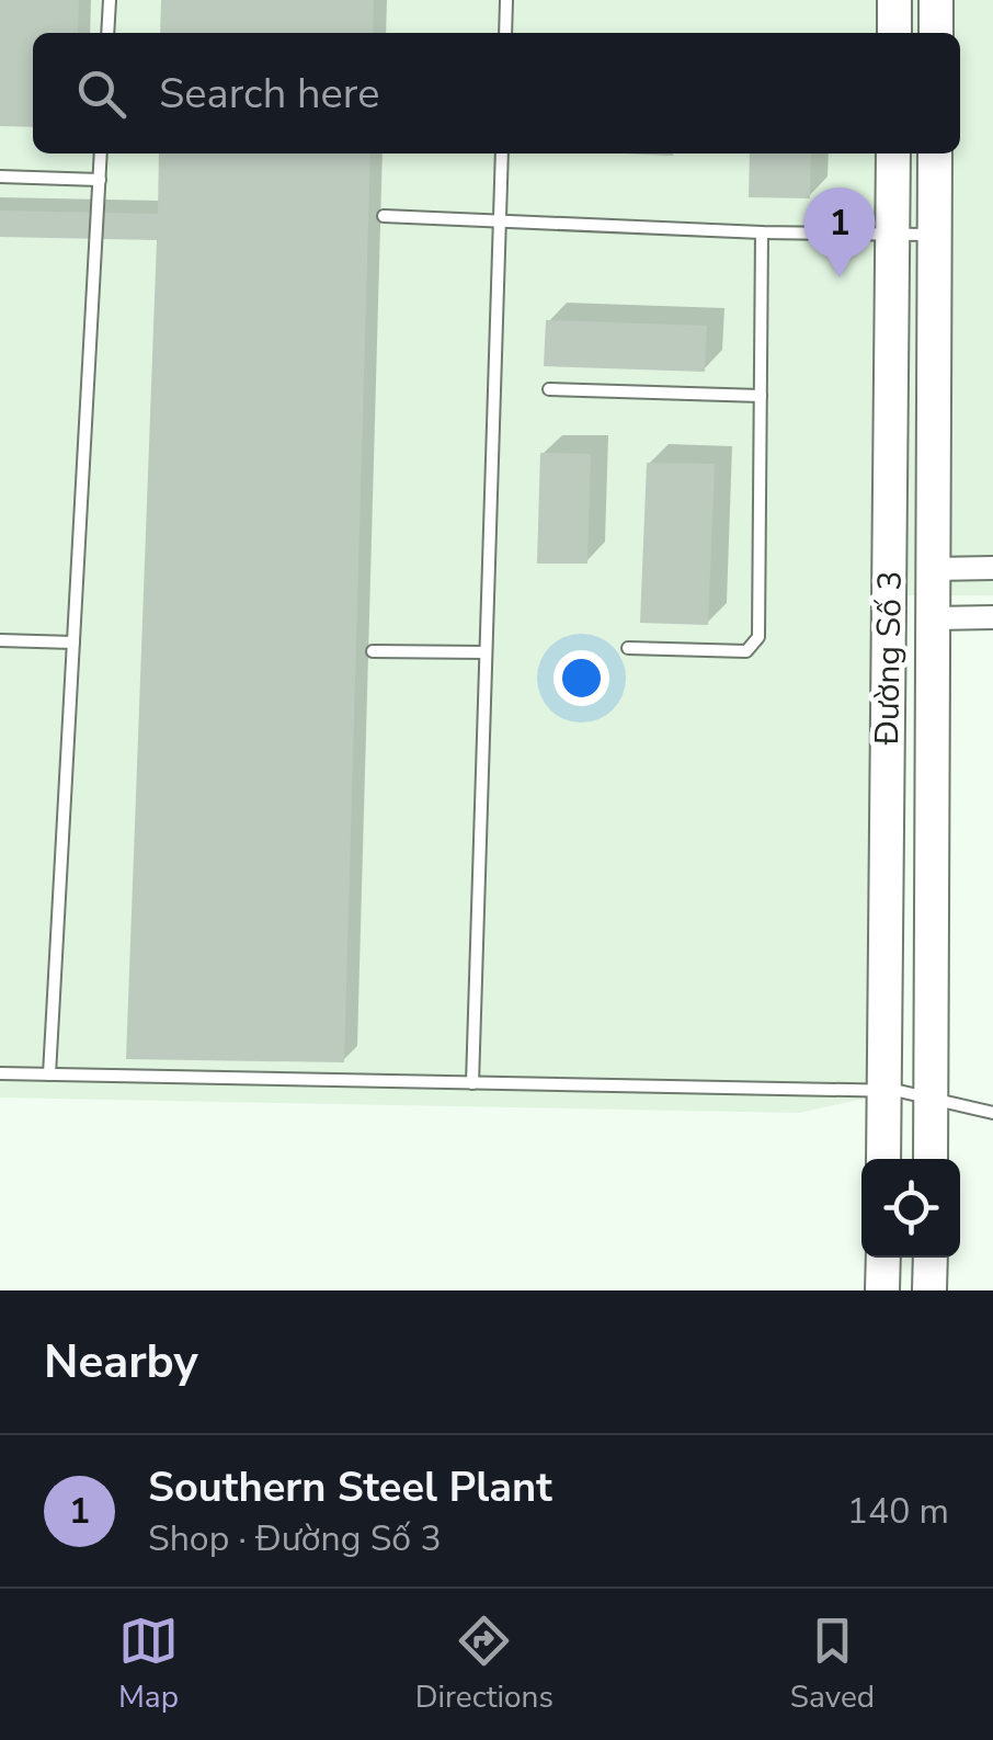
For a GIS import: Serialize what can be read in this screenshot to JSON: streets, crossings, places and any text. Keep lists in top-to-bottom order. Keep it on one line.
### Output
{"streets":{"main road":["Đường Số 3"]},"page":{"search":"Search here","pins":"1","heading":"Nearby","list":[{"mark":"1","name":"Southern Steel Plant","note":"Shop · Đường Số 3","value":"140 m"}],"nav":["Map","Directions","Saved"]}}
